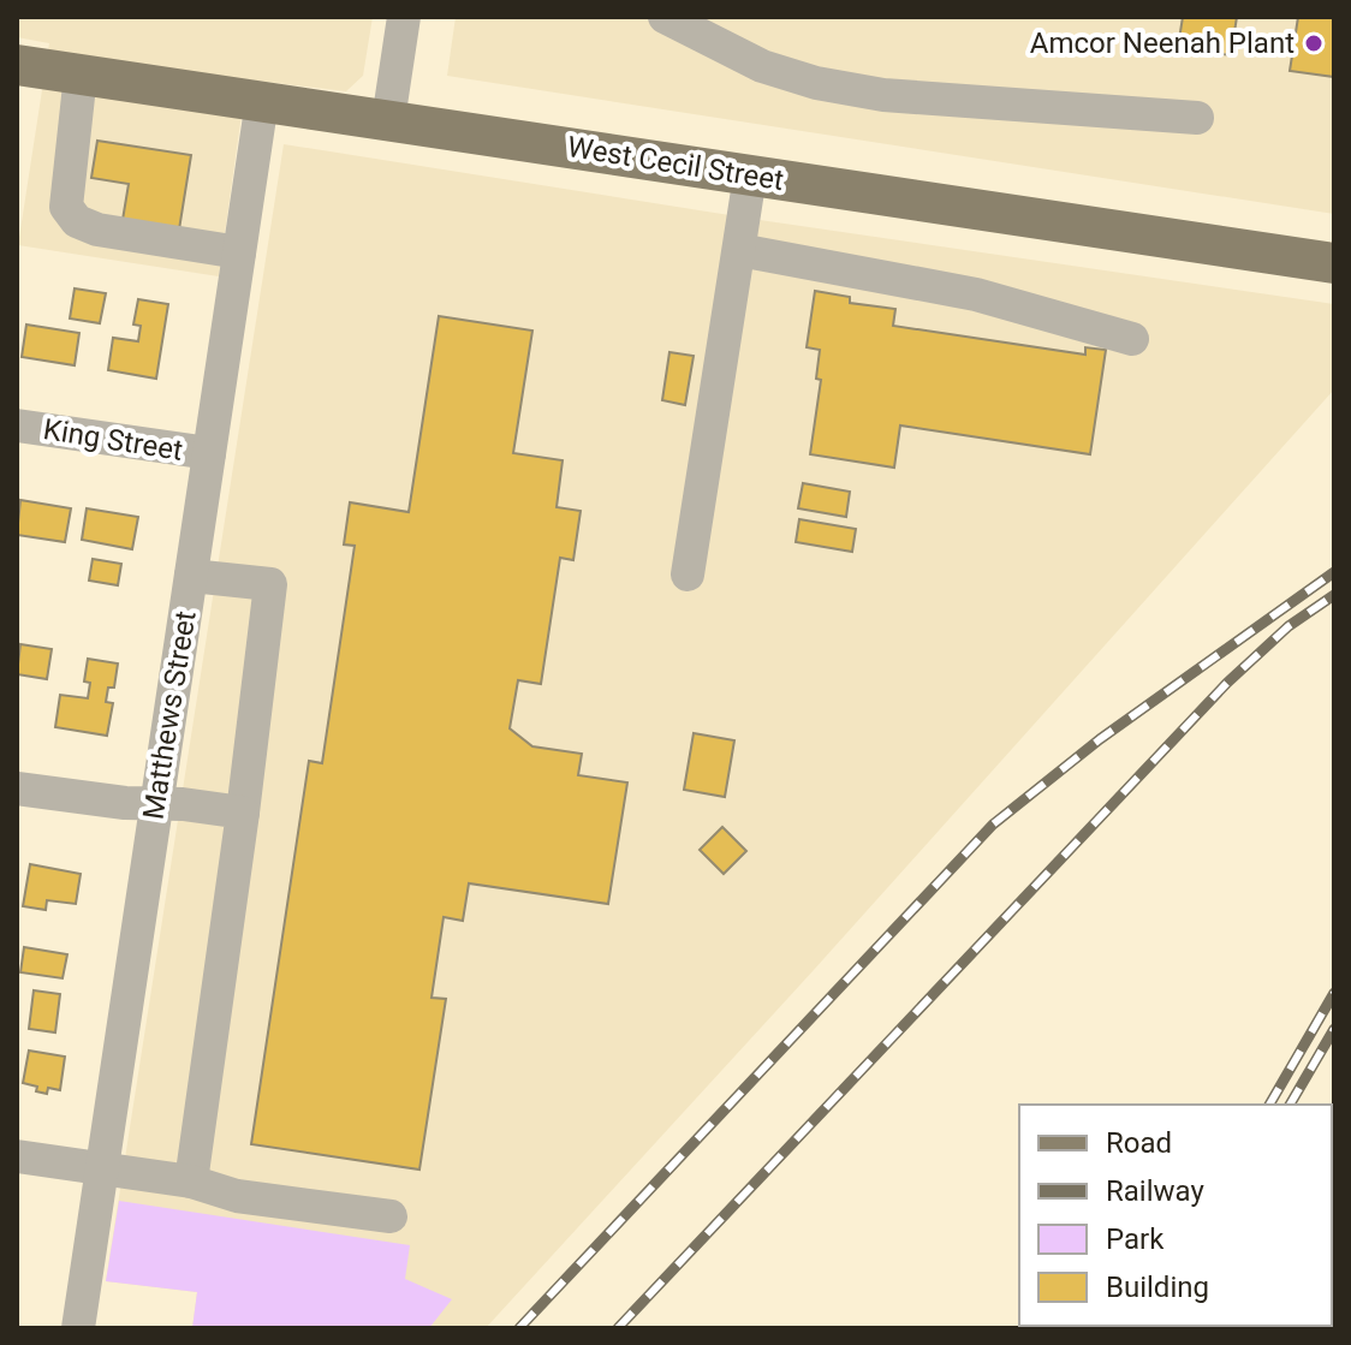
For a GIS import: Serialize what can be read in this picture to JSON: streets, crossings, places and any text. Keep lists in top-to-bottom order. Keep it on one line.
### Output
{"streets":{"main road":["West Cecil Street"],"street":["King Street","Matthews Street"]},"crossings":[["West Cecil Street","Matthews Street"],["King Street","Matthews Street"]],"places":["Amcor Neenah Plant"],"legend":["Road","Railway","Park","Building"]}
